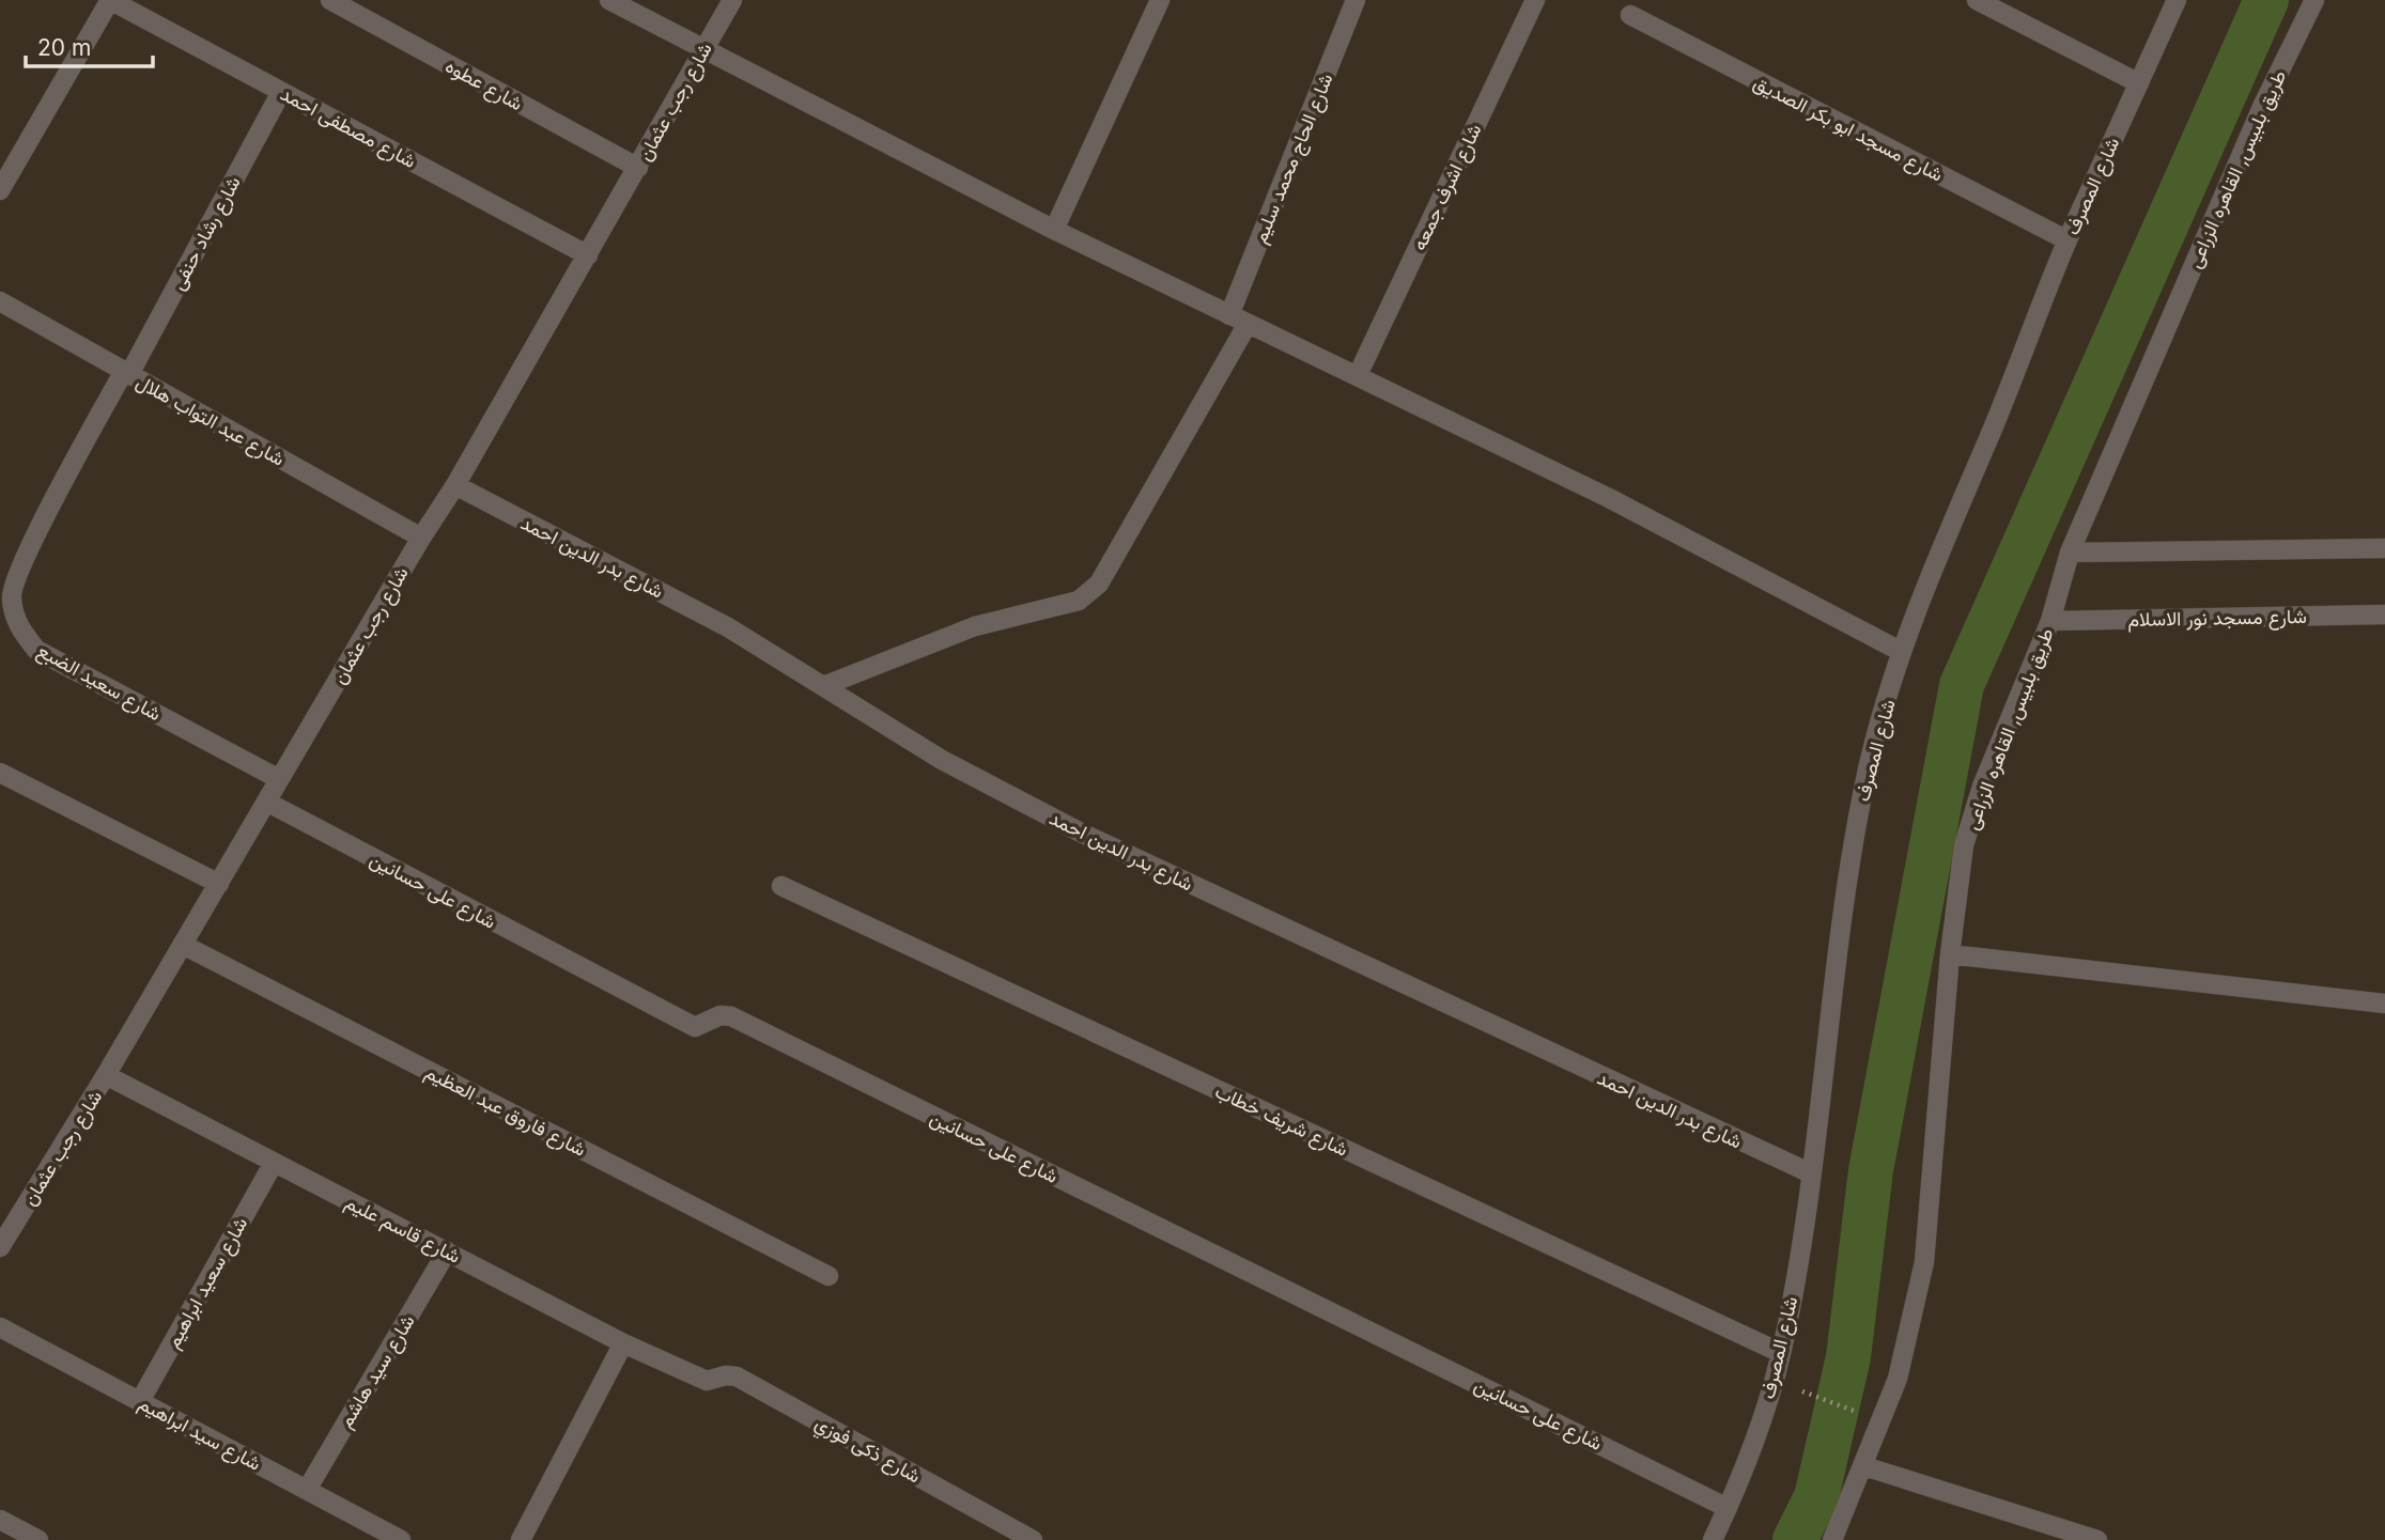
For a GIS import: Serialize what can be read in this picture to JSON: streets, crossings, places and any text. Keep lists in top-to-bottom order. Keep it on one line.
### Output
{"streets":{"street":["شارع عطوه","شارع رجب عثمان","شارع مصطفى احمد","شارع مسجد ابو بكر الصديق","شارع الحاج محمد سليم","طريق بلبيس, القاهره الزراعى","شارع المصرف","شارع اشرف جمعه","شارع رشاد حنفى","شارع عبد التواب هلال","شارع بدر الدين احمد","شارع مسجد نور الاسلام","شارع سعيد الضبع","شارع على حسانين","شارع فاروق عبد العظيم","شارع شريف خطاب","شارع قاسم عليم","شارع سعيد ابراهيم","شارع سيد هاشم","شارع سيد ابراهيم","شارع ذكى فوزي"]},"crossings":[["شارع عطوه","شارع رجب عثمان"],["شارع رجب عثمان","شارع مصطفى احمد"],["شارع رجب عثمان","شارع عبد التواب هلال"],["شارع رجب عثمان","شارع بدر الدين احمد"],["شارع رجب عثمان","شارع سعيد الضبع"],["شارع رجب عثمان","شارع على حسانين"],["شارع رجب عثمان","شارع فاروق عبد العظيم"],["شارع رجب عثمان","شارع قاسم عليم"],["شارع مصطفى احمد","شارع رشاد حنفى"],["شارع مسجد ابو بكر الصديق","شارع المصرف"],["طريق بلبيس, القاهره الزراعى","شارع مسجد نور الاسلام"],["شارع المصرف","شارع بدر الدين احمد"],["شارع المصرف","شارع على حسانين"],["شارع المصرف","شارع شريف خطاب"],["شارع رشاد حنفى","شارع عبد التواب هلال"],["شارع رشاد حنفى","شارع سعيد الضبع"],["شارع عبد التواب هلال","شارع سعيد الضبع"],["شارع قاسم عليم","شارع سعيد ابراهيم"],["شارع قاسم عليم","شارع سيد هاشم"],["شارع قاسم عليم","شارع ذكى فوزي"],["شارع سعيد ابراهيم","شارع سيد ابراهيم"],["شارع سيد هاشم","شارع سيد ابراهيم"]],"scale_bar":"20 m"}
